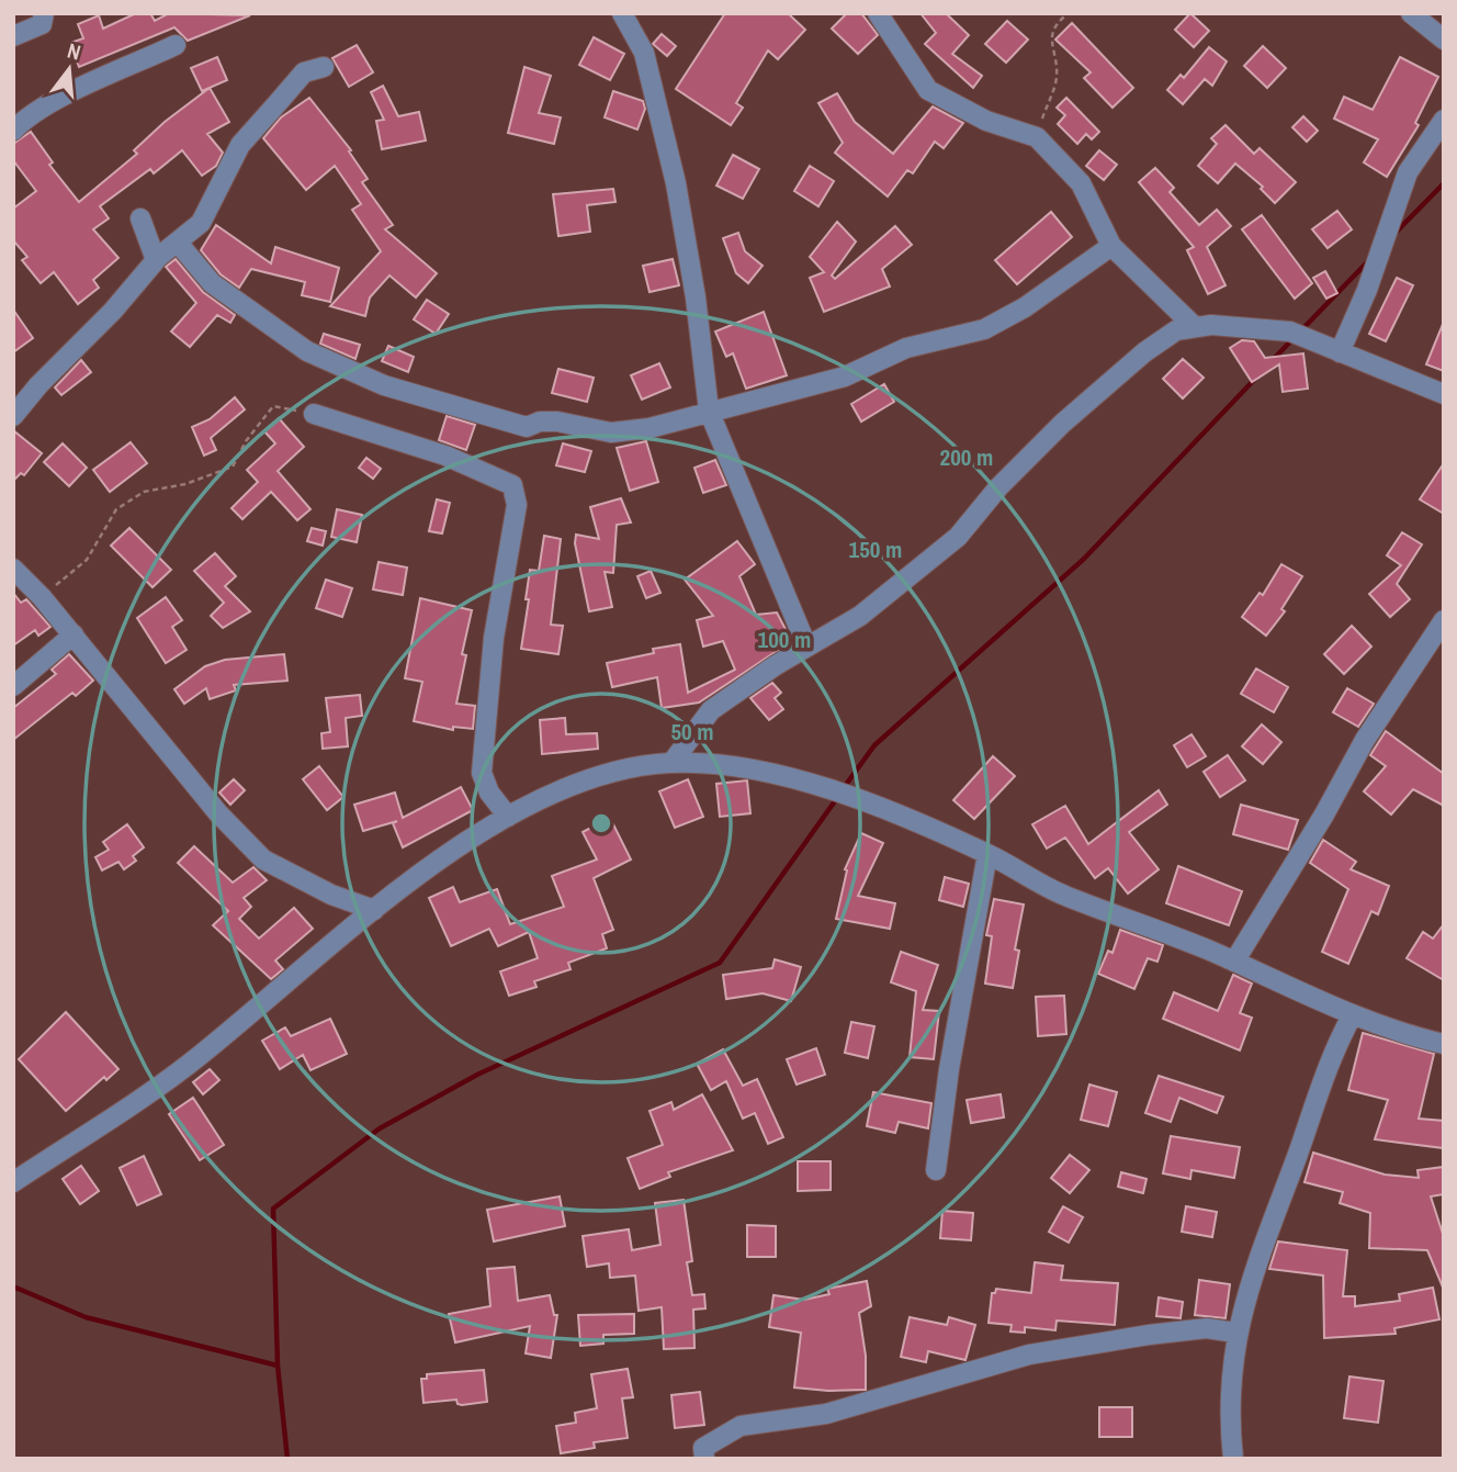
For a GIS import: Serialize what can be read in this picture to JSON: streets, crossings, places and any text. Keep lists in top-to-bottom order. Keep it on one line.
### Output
{"north":"top","rings":["200 m","150 m","100 m","50 m"]}
